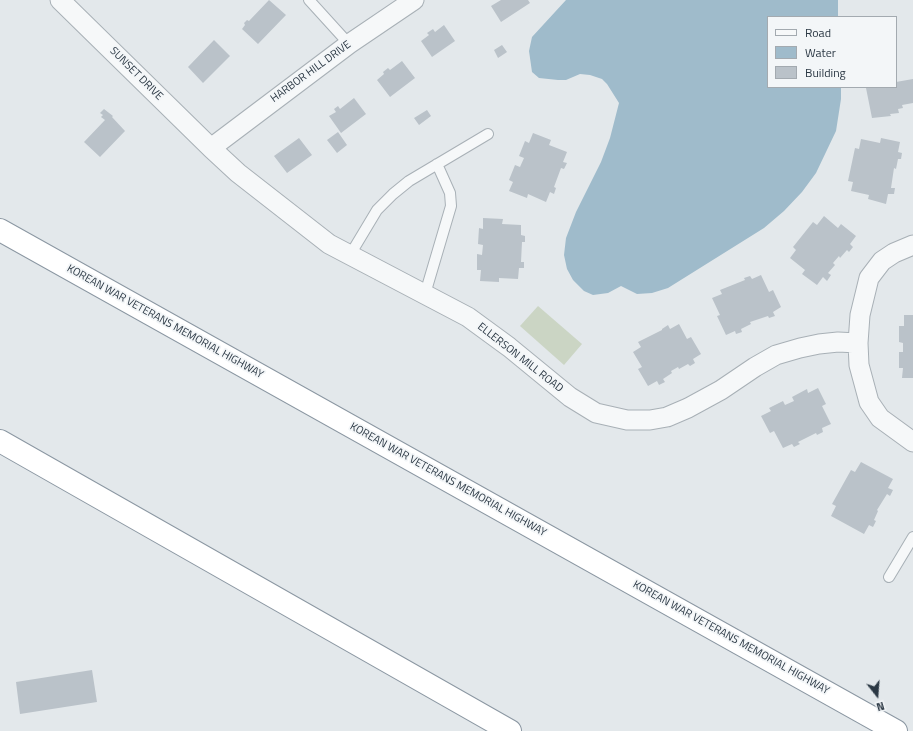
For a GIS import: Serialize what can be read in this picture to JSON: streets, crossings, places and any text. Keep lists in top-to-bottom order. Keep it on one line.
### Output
{"streets":{"highway":["KOREAN WAR VETERANS MEMORIAL HIGHWAY"],"street":["HARBOR HILL DRIVE","SUNSET DRIVE","ELLERSON MILL ROAD"]},"crossings":[["HARBOR HILL DRIVE","SUNSET DRIVE"],["HARBOR HILL DRIVE","ELLERSON MILL ROAD"],["SUNSET DRIVE","ELLERSON MILL ROAD"]],"legend":["Road","Water","Building"],"north":"bottom"}
